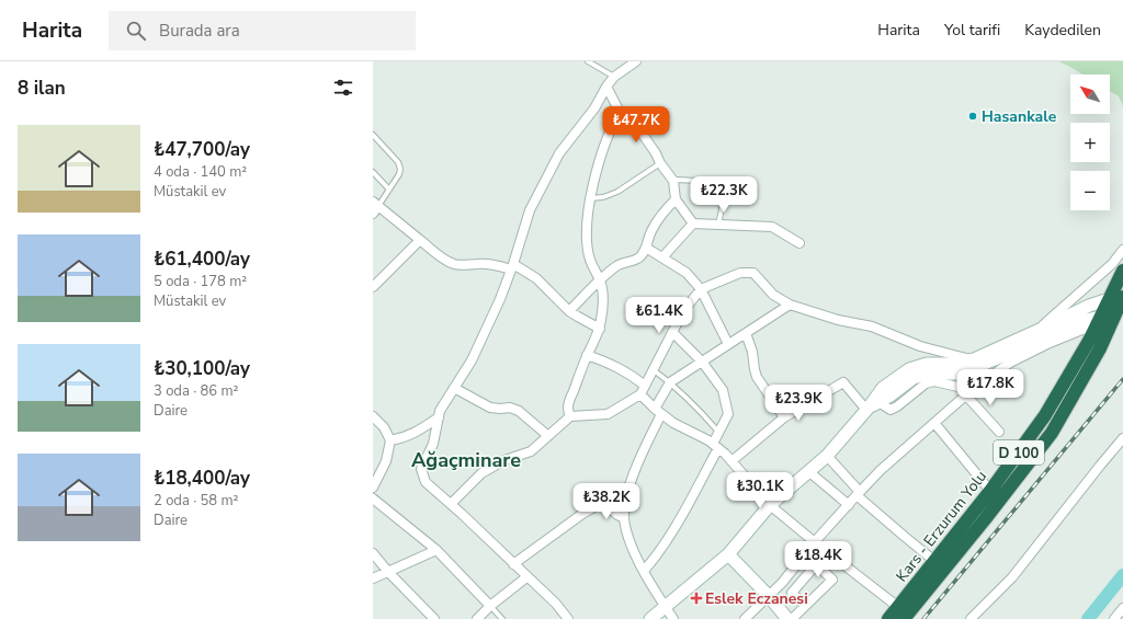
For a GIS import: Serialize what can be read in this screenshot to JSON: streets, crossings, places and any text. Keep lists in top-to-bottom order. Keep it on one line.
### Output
{"streets":{"highway":["D 100","Kars - Erzurum Yolu"]},"districts":["Ağaçminare"],"places":{"other":["Hasankale"],"health":["Eslek Eczanesi"]},"north":"top left","page":{"header":"Harita","search":"Burada ara","nav":["Harita","Yol tarifi","Kaydedilen"],"heading":"8 ilan","map_buttons":["+","−"],"price":["₺47.7K","₺22.3K","₺61.4K","₺17.8K","₺23.9K","₺30.1K","₺38.2K","₺18.4K"],"list":[{"name":"₺47,700/ay","note":"4 oda · 140 m² · Müstakil ev"},{"name":"₺61,400/ay","note":"5 oda · 178 m² · Müstakil ev"},{"name":"₺30,100/ay","note":"3 oda · 86 m² · Daire"},{"name":"₺18,400/ay","note":"2 oda · 58 m² · Daire"}]}}
